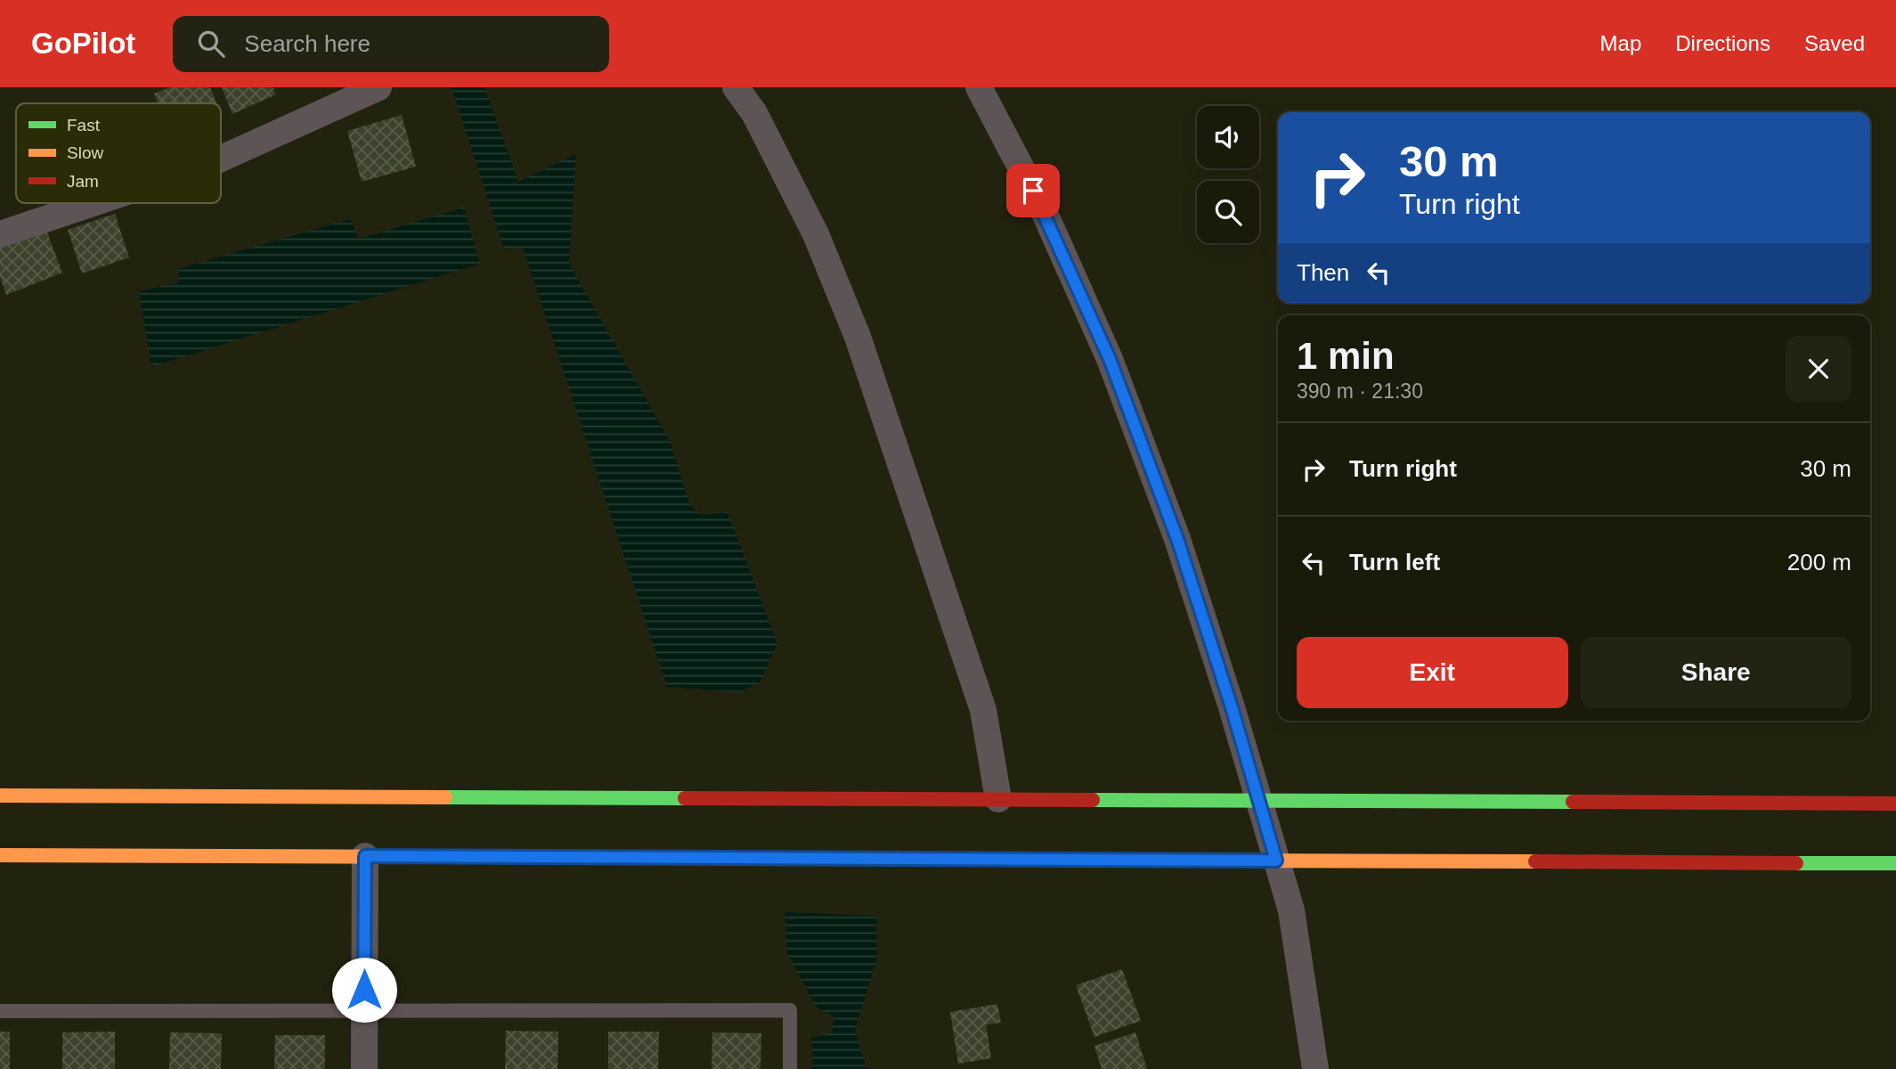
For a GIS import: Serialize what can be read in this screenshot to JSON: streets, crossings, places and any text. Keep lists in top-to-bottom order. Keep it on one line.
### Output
{"legend":["Fast","Slow","Jam"],"page":{"header":"GoPilot","search":"Search here","nav":["Map","Directions","Saved"],"turn":["30 m","Turn right"],"then":"Then","heading":["1 min","390 m · 21:30"],"list":[{"name":"Turn right","value":"30 m"},{"name":"Turn left","value":"200 m"}],"buttons":["Exit","Share"]}}
